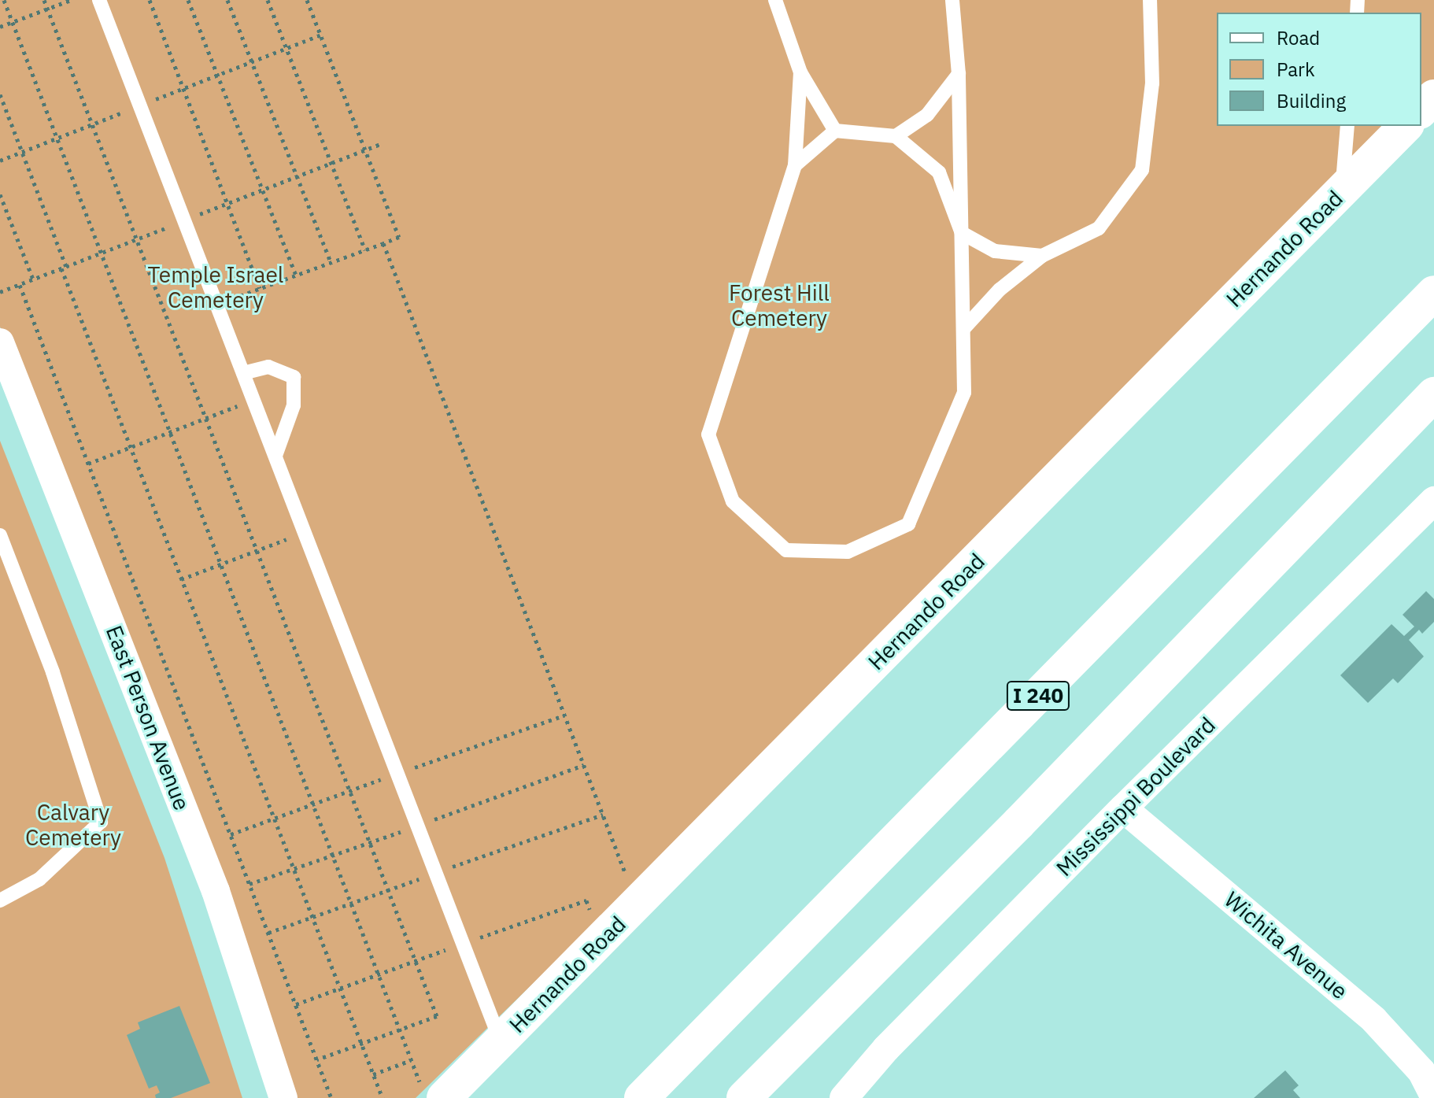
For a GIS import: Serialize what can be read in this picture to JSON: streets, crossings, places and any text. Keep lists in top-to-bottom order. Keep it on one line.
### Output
{"streets":{"main road":["Hernando Road","I 240"],"street":["East Person Avenue","Mississippi Boulevard","Wichita Avenue"]},"crossings":[["Mississippi Boulevard","Wichita Avenue"]],"parks":["Temple Israel Cemetery","Forest Hill Cemetery","Calvary Cemetery"],"legend":["Road","Park","Building"]}
